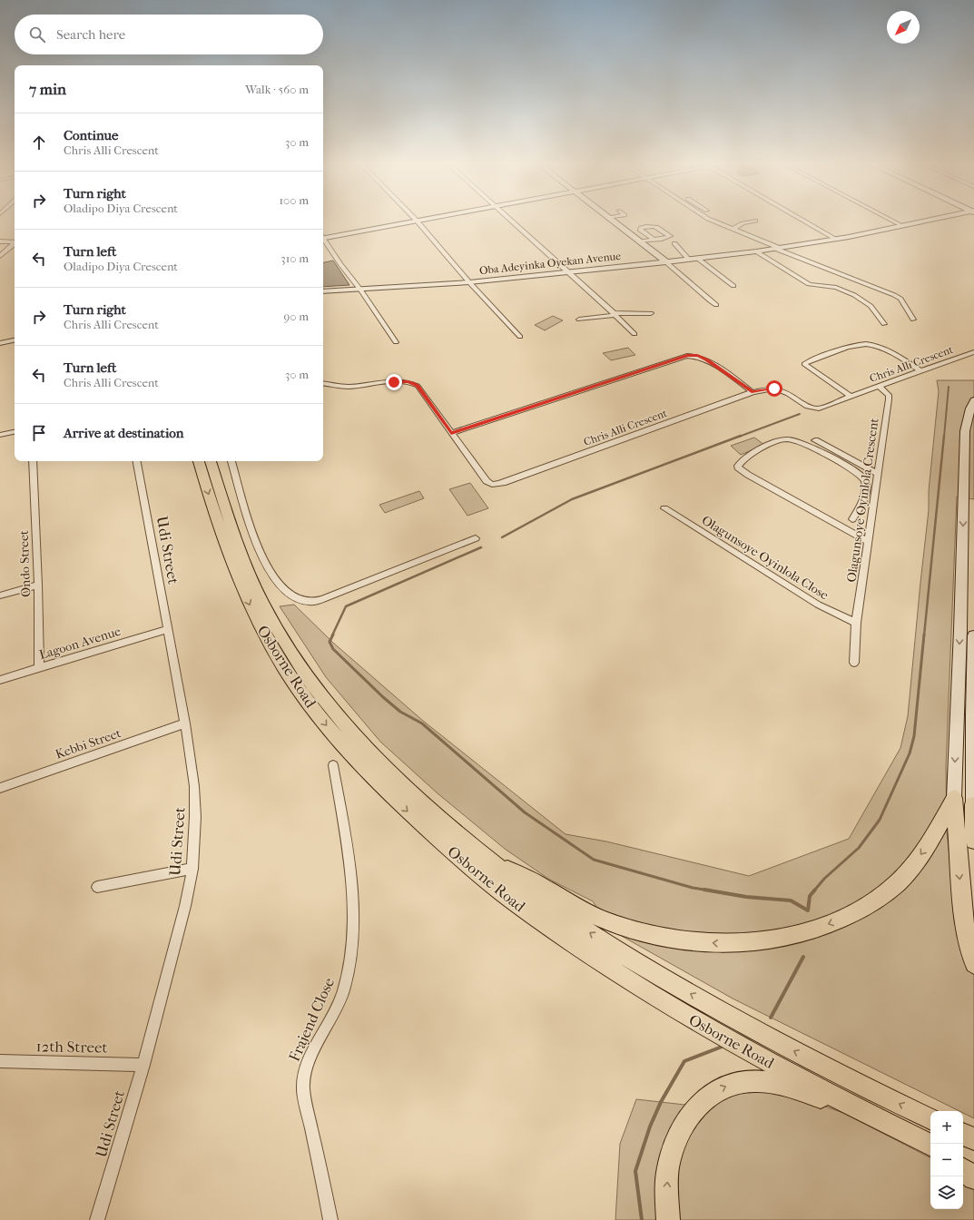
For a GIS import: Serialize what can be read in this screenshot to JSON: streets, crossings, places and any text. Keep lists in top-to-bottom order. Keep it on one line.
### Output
{"streets":{"main road":["Oba Adeyinka Oyekan Avenue","Osborne Road"],"street":["Chris Alli Crescent","Olagunsoye Oyinlola Crescent","Udi Street","Olagunsoye Oyinlola Close","Ondo Street","Lagoon Avenue","Kebbi Street","Frajend Close","12th Street"]},"crossings":[["Chris Alli Crescent","Olagunsoye Oyinlola Crescent"],["Olagunsoye Oyinlola Crescent","Olagunsoye Oyinlola Close"],["Udi Street","Lagoon Avenue"],["Udi Street","Kebbi Street"],["Udi Street","12th Street"],["Ondo Street","Lagoon Avenue"]],"north":"bottom left","page":{"search":"Search here","heading":["7 min","Walk · 560 m"],"list":[["Continue","Chris Alli Crescent","30 m"],["Turn right","Oladipo Diya Crescent","100 m"],["Turn left","Oladipo Diya Crescent","310 m"],["Turn right","Chris Alli Crescent","90 m"],["Turn left","Chris Alli Crescent","30 m"],"Arrive at destination"],"map_buttons":["+","−"]}}
